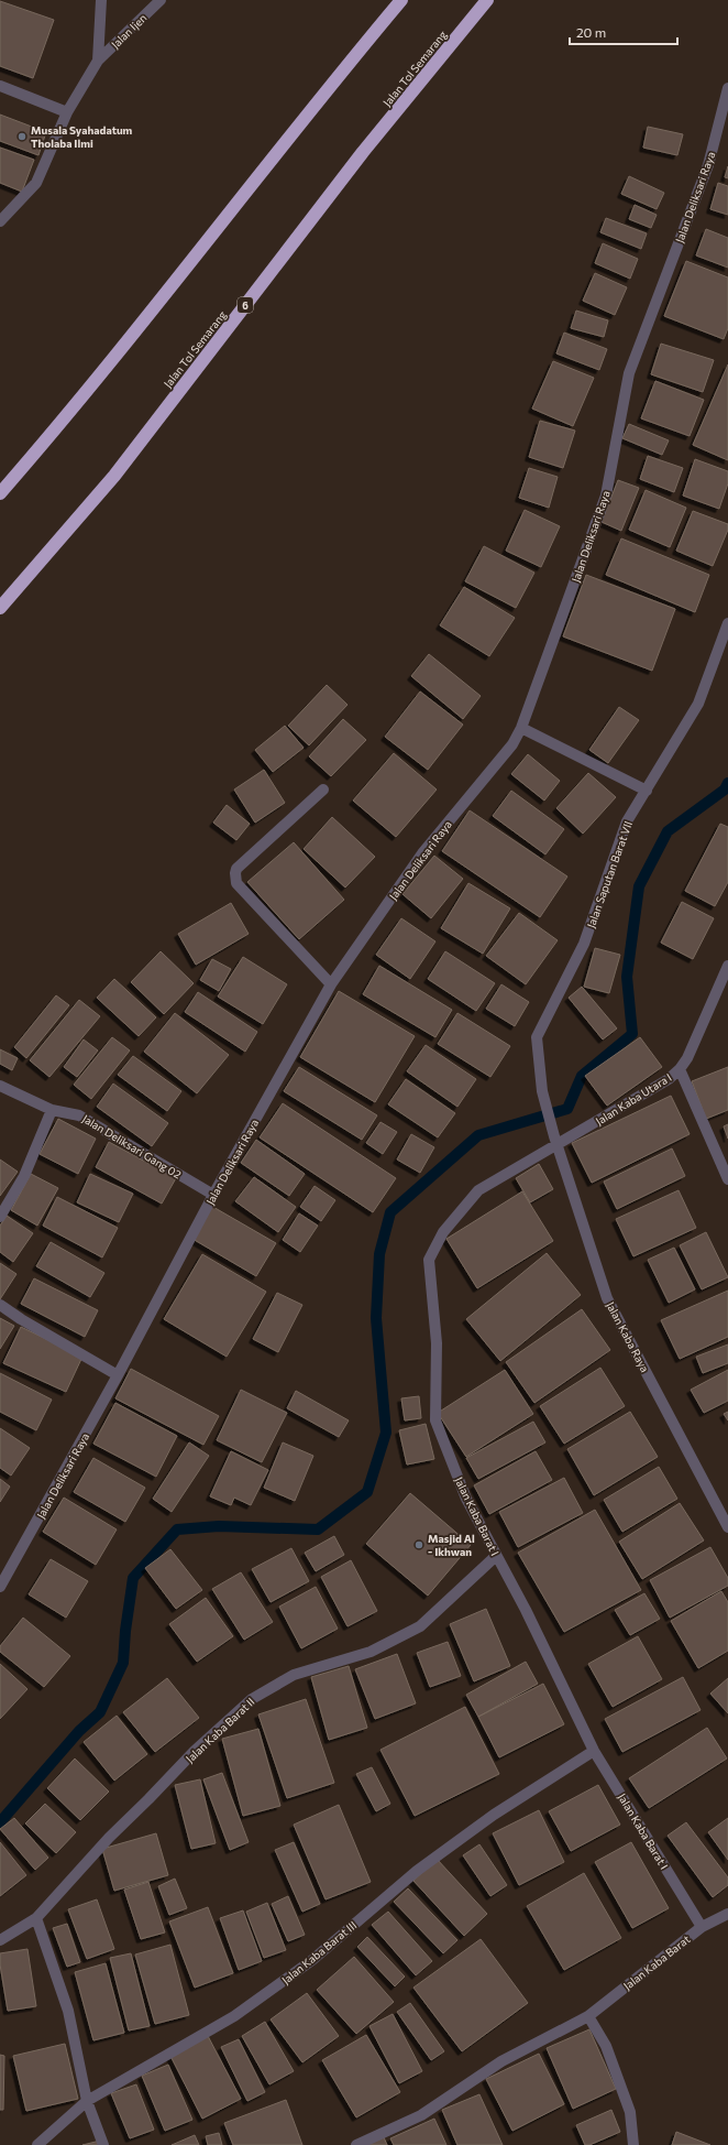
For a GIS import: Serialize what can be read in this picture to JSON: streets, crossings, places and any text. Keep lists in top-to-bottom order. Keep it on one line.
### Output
{"streets":{"highway":["Jalan Tol Semarang","6"],"street":["Jalan Ijen","Jalan Deliksari Raya","Jalan Saputan Barat VII","Jalan Kaba Utara I","Jalan Deliksari Gang 02","Jalan Kaba Raya","Jalan Kaba Barat I","Jalan Kaba Barat II","Jalan Kaba Barat III","Jalan Kaba Barat"]},"crossings":[["Jalan Deliksari Raya","Jalan Deliksari Gang 02"],["Jalan Saputan Barat VII","Jalan Kaba Utara I"],["Jalan Saputan Barat VII","Jalan Kaba Raya"],["Jalan Saputan Barat VII","Jalan Kaba Barat I"],["Jalan Kaba Utara I","Jalan Kaba Raya"],["Jalan Kaba Utara I","Jalan Kaba Barat I"],["Jalan Kaba Raya","Jalan Kaba Barat I"],["Jalan Kaba Barat I","Jalan Kaba Barat II"],["Jalan Kaba Barat I","Jalan Kaba Barat III"],["Jalan Kaba Barat I","Jalan Kaba Barat"]],"places":["Musala Syahadatum Tholaba Ilmi","Masjid Al - Ikhwan"],"scale_bar":"20 m"}
